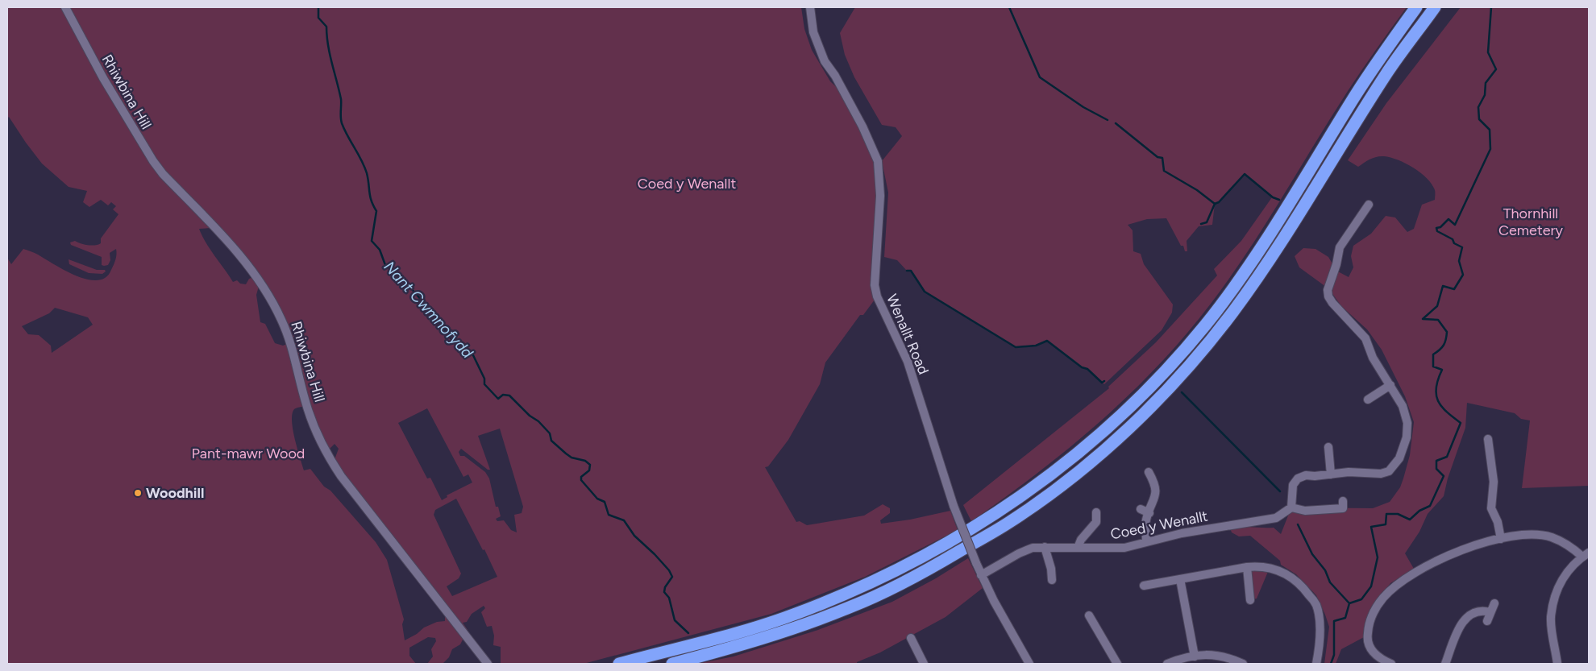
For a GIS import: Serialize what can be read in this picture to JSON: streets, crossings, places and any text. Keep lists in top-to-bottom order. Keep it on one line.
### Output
{"streets":{"street":["Rhiwbina Hill","Wenallt Road","Coed y Wenallt"]},"crossings":[["Wenallt Road","Coed y Wenallt"]],"water":["Nant Cwmnofydd"],"parks":["Coed y Wenallt","Thornhill Cemetery","Pant-mawr Wood"],"places":["Woodhill"]}
